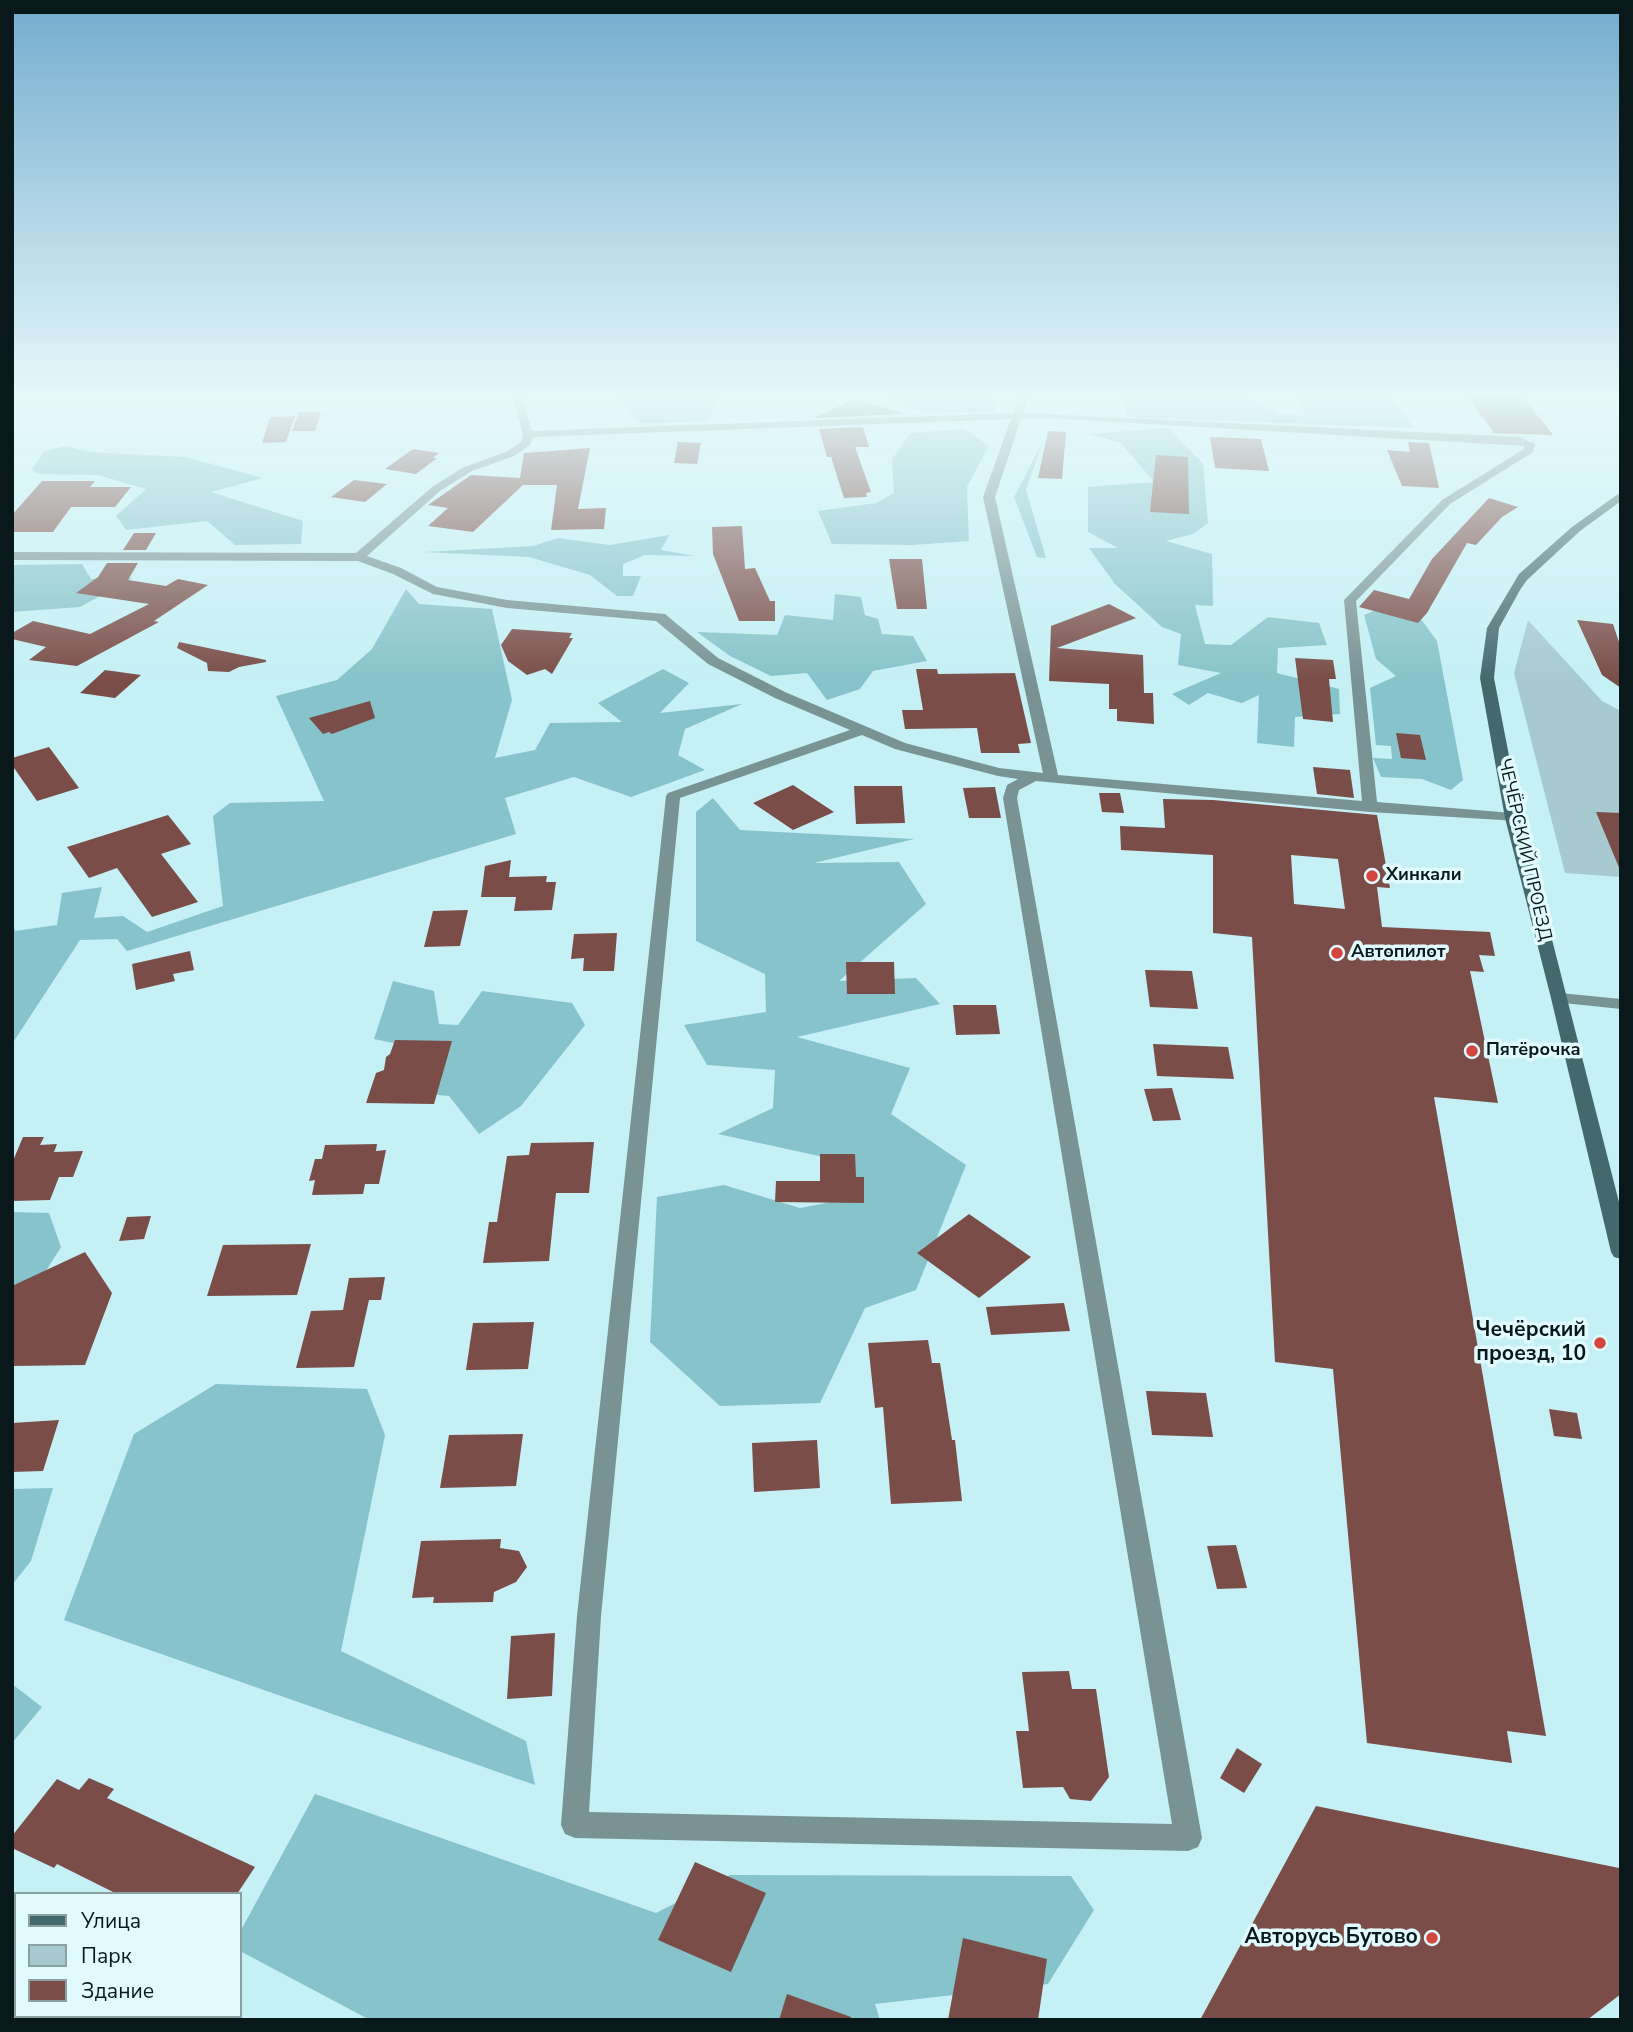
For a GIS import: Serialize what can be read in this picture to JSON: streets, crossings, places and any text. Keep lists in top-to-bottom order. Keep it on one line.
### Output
{"streets":{"main road":["ЧЕЧЁРСКИЙ ПРОЕЗД"]},"places":["Хинкали","Автопилот","Пятёрочка","Чечёрский проезд, 10","Авторусь Бутово"],"legend":["Улица","Парк","Здание"]}
